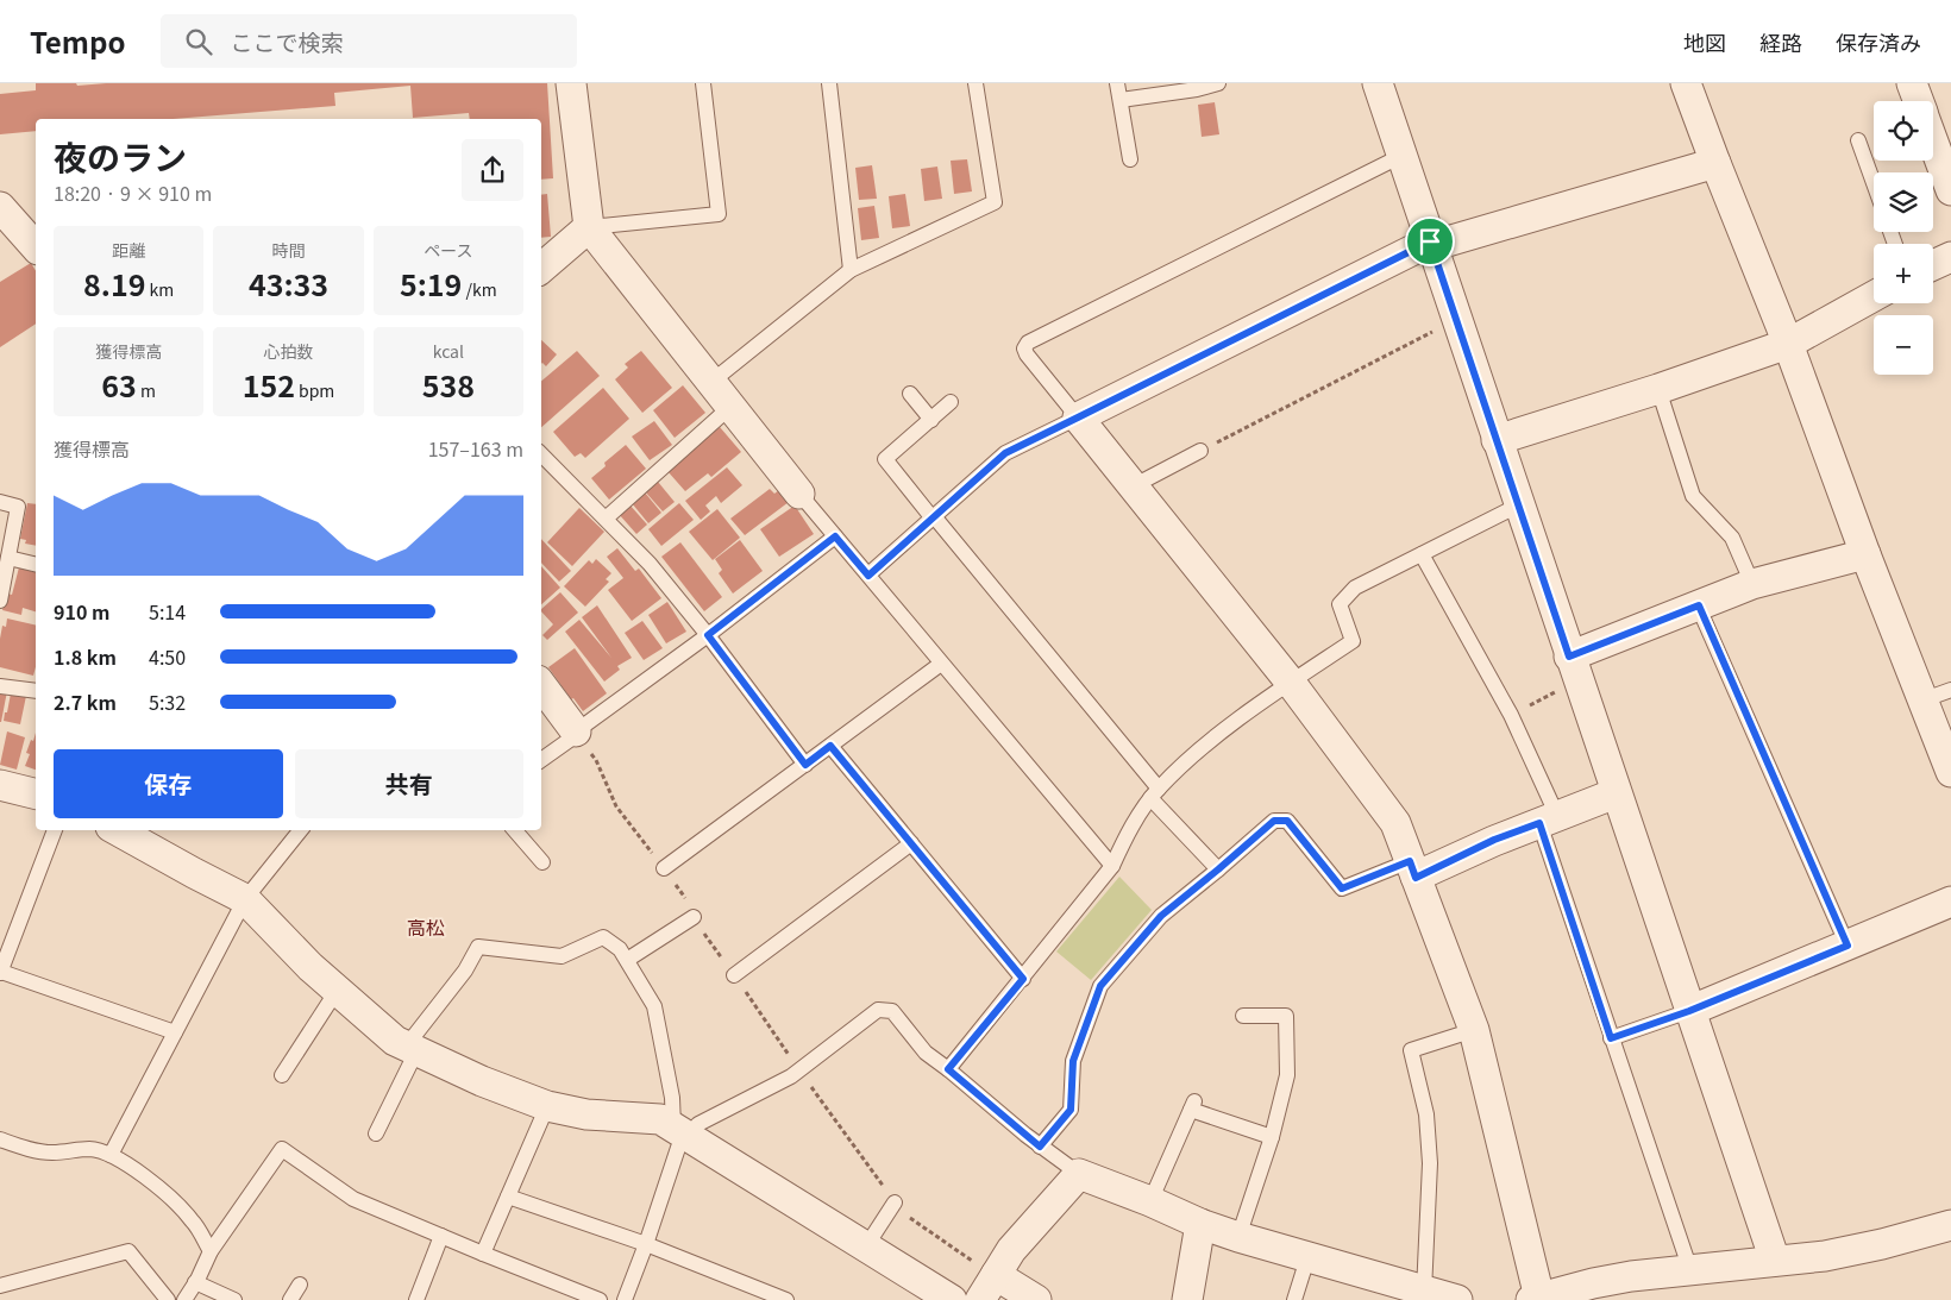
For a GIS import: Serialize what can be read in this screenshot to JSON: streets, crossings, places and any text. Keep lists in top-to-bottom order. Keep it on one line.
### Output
{"districts":["高松"],"page":{"header":"Tempo","search":"ここで検索","nav":["地図","経路","保存済み"],"map_buttons":["+","−"],"heading":["夜のラン","18:20 · 9 × 910 m"],"stats":[["距離","8.19 km"],["時間","43:33"],["ペース","5:19 /km"],["獲得標高","63 m"],["心拍数","152 bpm"],["kcal","538"]],"chart":["獲得標高","157–163 m"],"list":[{"name":"910 m","note":"5:14"},{"name":"1.8 km","note":"4:50"},{"name":"2.7 km","note":"5:32"}],"buttons":["保存","共有"]}}
